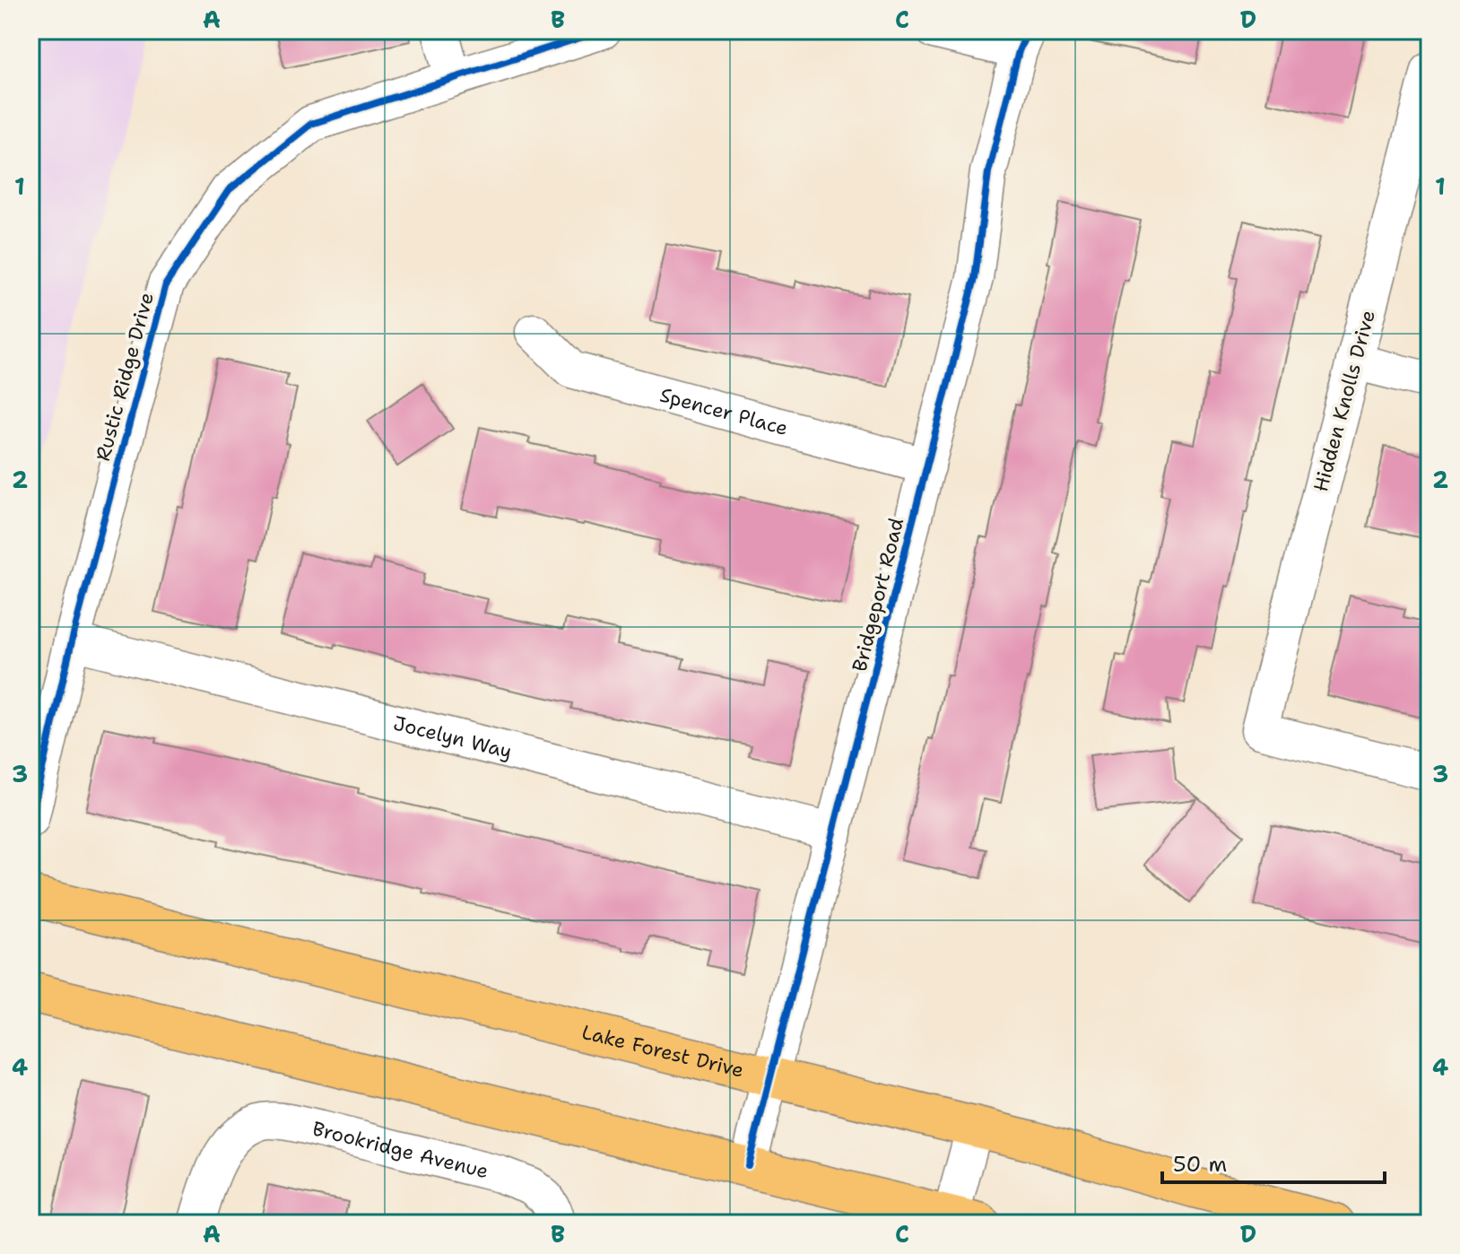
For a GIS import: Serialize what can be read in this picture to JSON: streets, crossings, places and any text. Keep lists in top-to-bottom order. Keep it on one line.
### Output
{"streets":{"main road":["Lake Forest Drive"],"street":["Rustic Ridge Drive","Hidden Knolls Drive","Spencer Place","Bridgeport Road","Jocelyn Way","Brookridge Avenue"]},"crossings":[["Rustic Ridge Drive","Jocelyn Way"],["Spencer Place","Bridgeport Road"],["Bridgeport Road","Jocelyn Way"],["Bridgeport Road","Lake Forest Drive"]],"scale_bar":"50 m","grid":{"columns":["A","B","C","D"],"rows":["1","2","3","4"]}}
